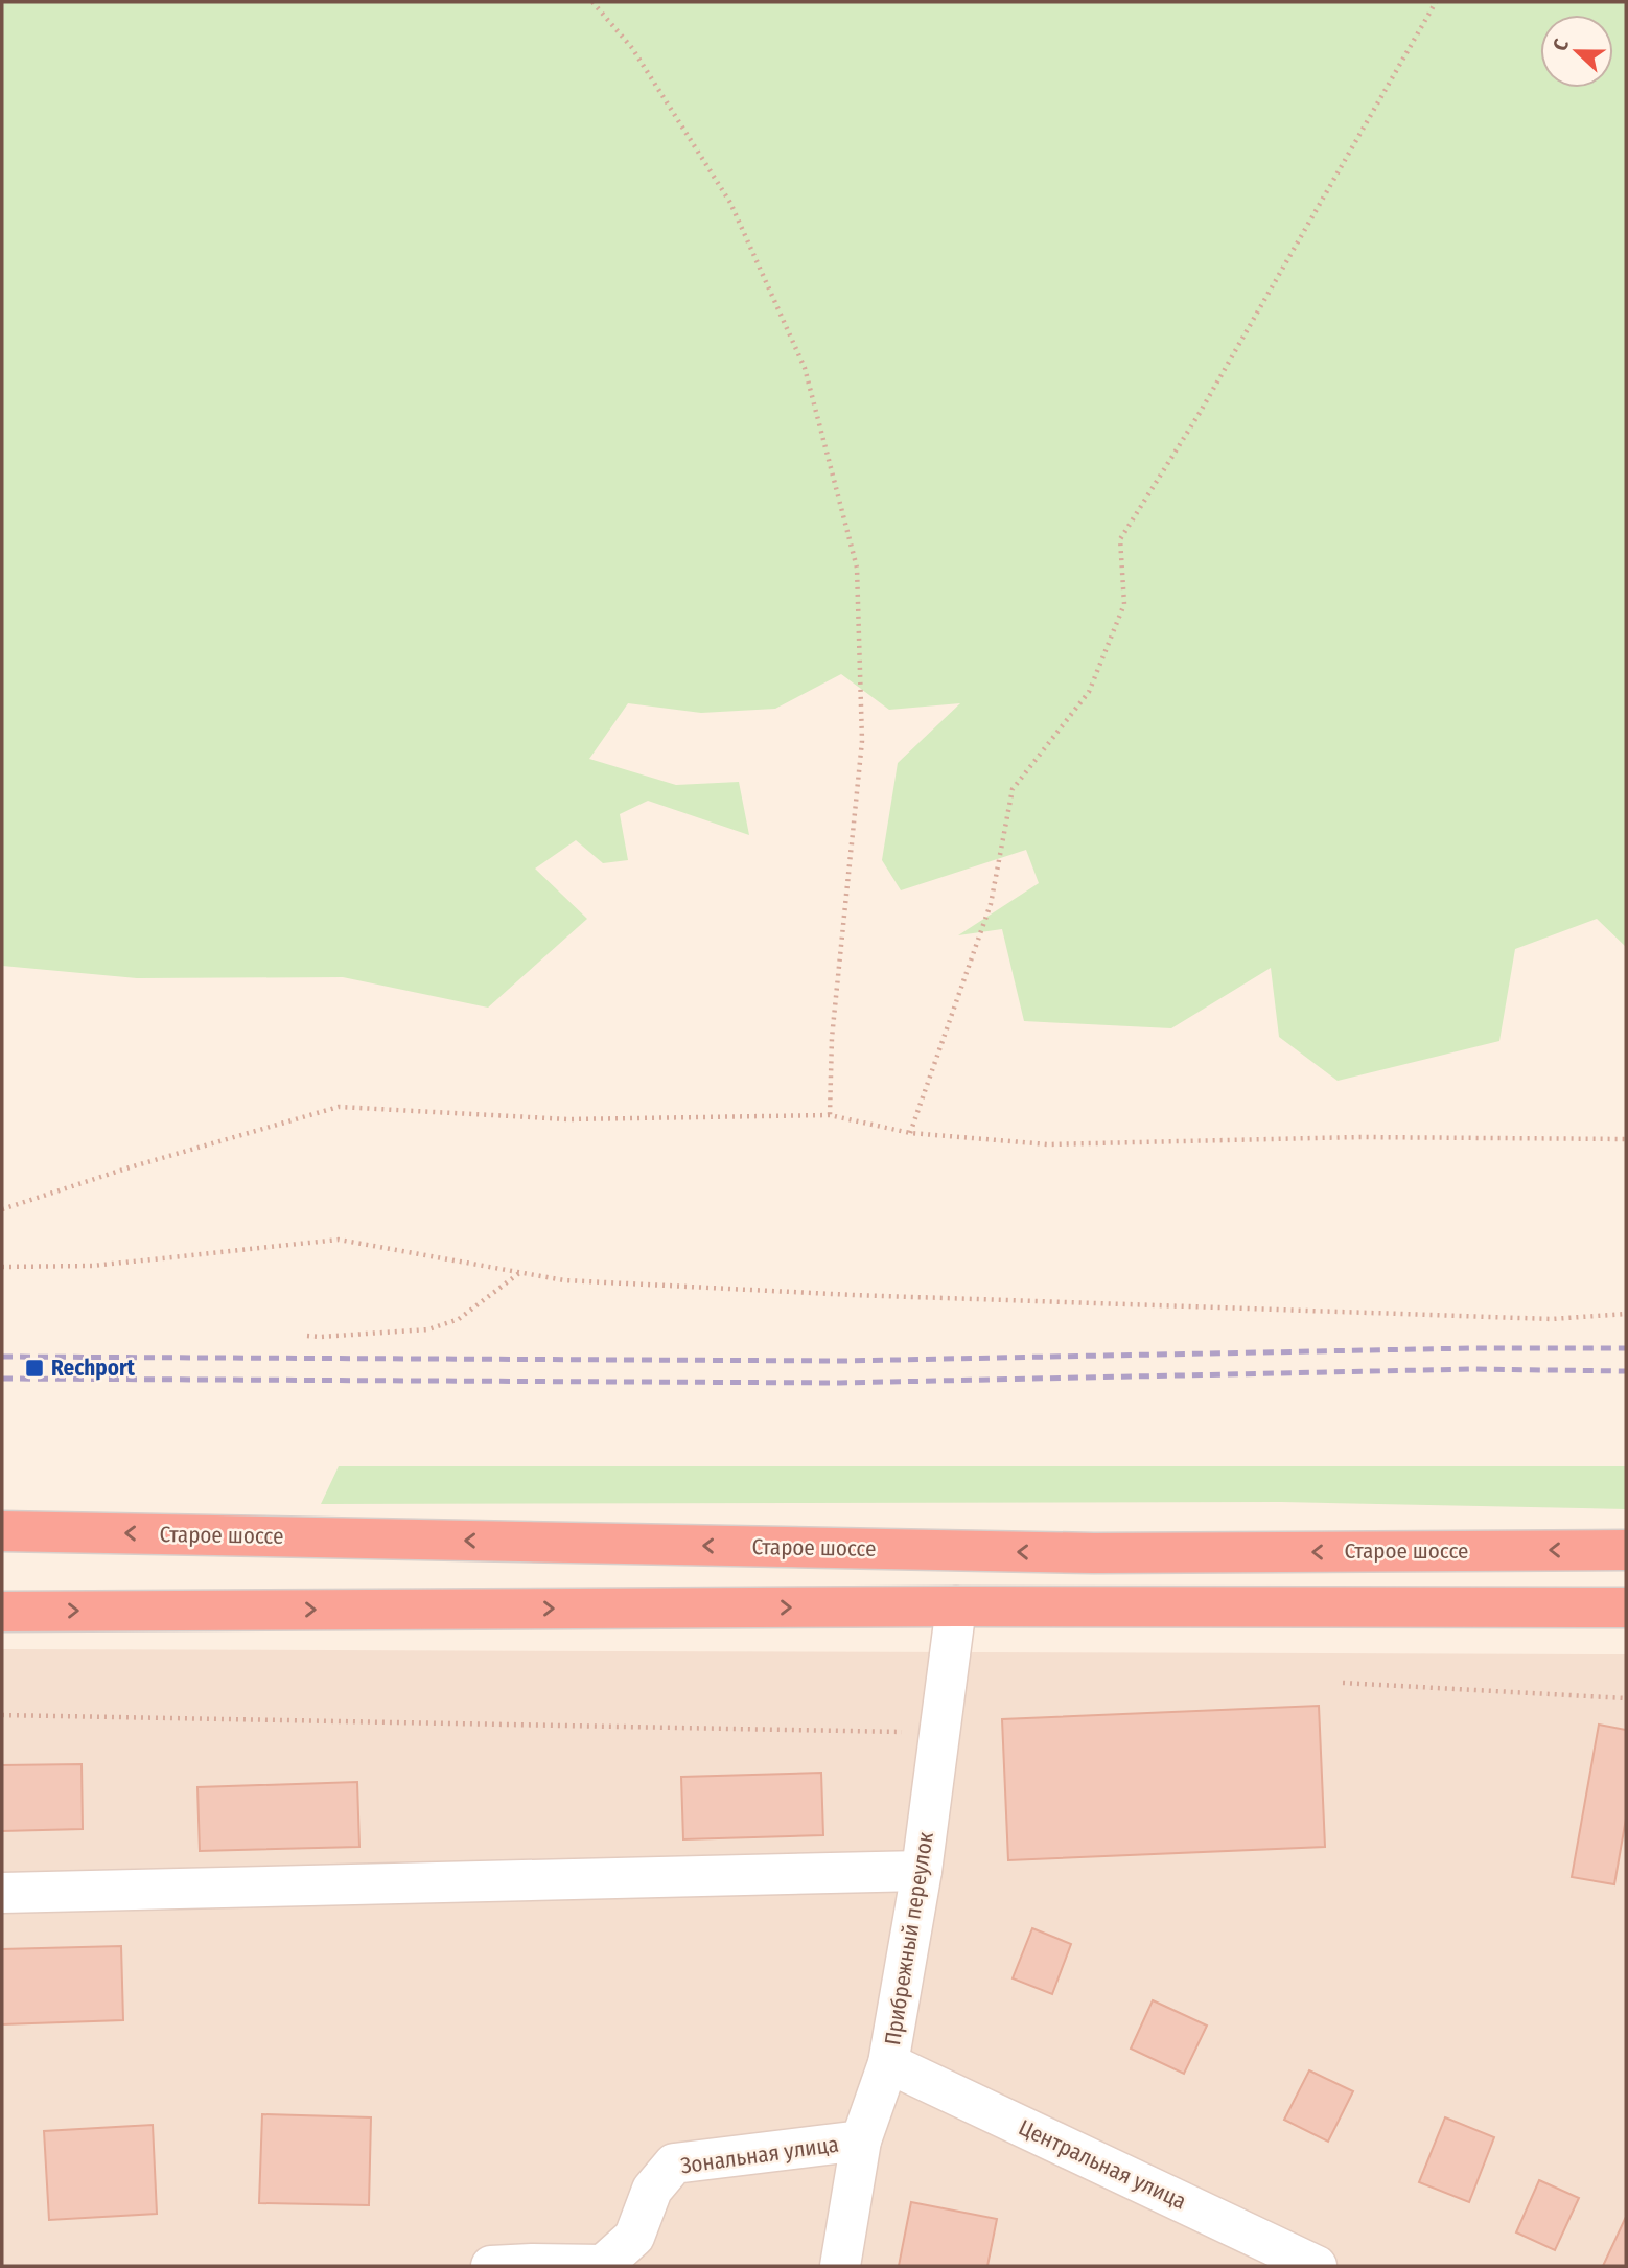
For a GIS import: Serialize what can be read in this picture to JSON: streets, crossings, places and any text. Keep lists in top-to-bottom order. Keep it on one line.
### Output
{"streets":{"highway":["Старое шоссе"],"street":["Прибрежный переулок","Зональная улица","Центральная улица"]},"crossings":[["Прибрежный переулок","Зональная улица"],["Прибрежный переулок","Центральная улица"]],"places":{"transit":["Rechport"]},"north":"left"}
